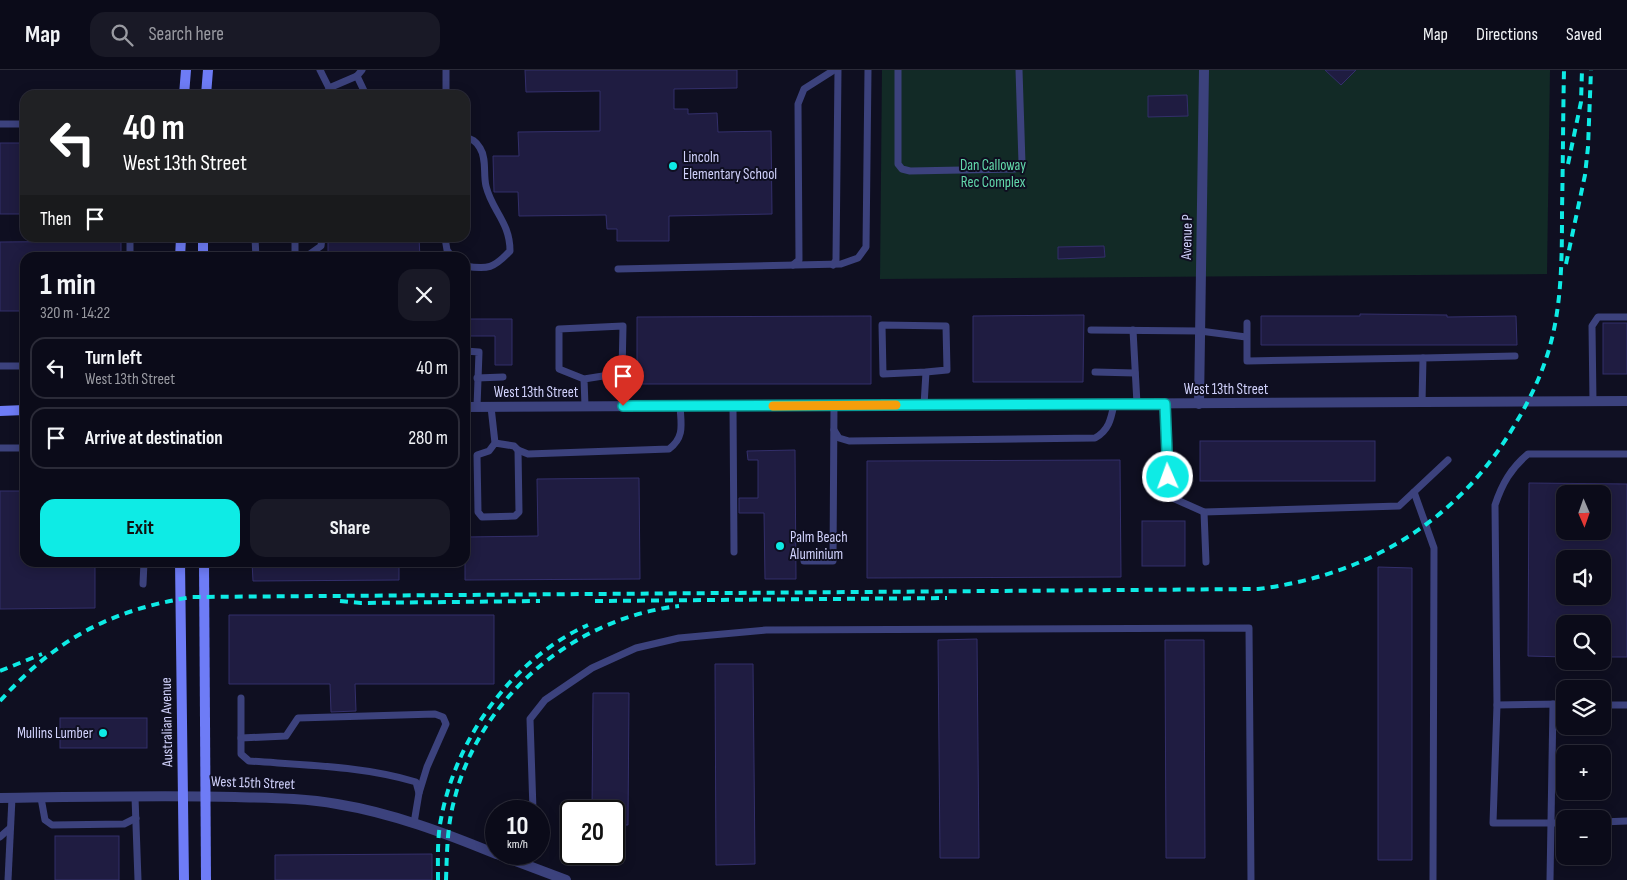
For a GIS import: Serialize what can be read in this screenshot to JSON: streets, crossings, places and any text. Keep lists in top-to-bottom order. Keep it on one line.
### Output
{"streets":{"main road":["Australian Avenue"],"street":["Avenue P","West 13th Street","West 15th Street"]},"crossings":[["Avenue P","West 13th Street"],["Australian Avenue","West 15th Street"]],"parks":["Dan Calloway Rec Complex"],"places":["Lincoln Elementary School","Palm Beach Aluminium","Mullins Lumber"],"north":"bottom","page":{"header":"Map","search":"Search here","nav":["Map","Directions","Saved"],"turn":["40 m","West 13th Street"],"then":"Then","heading":["1 min","320 m · 14:22"],"list":[{"name":"Turn left","note":"West 13th Street","value":"40 m"},{"name":"Arrive at destination","value":"280 m"}],"map_buttons":["+","−"],"buttons":["Exit","Share"],"speed":"10 km/h","limit":"20"}}
